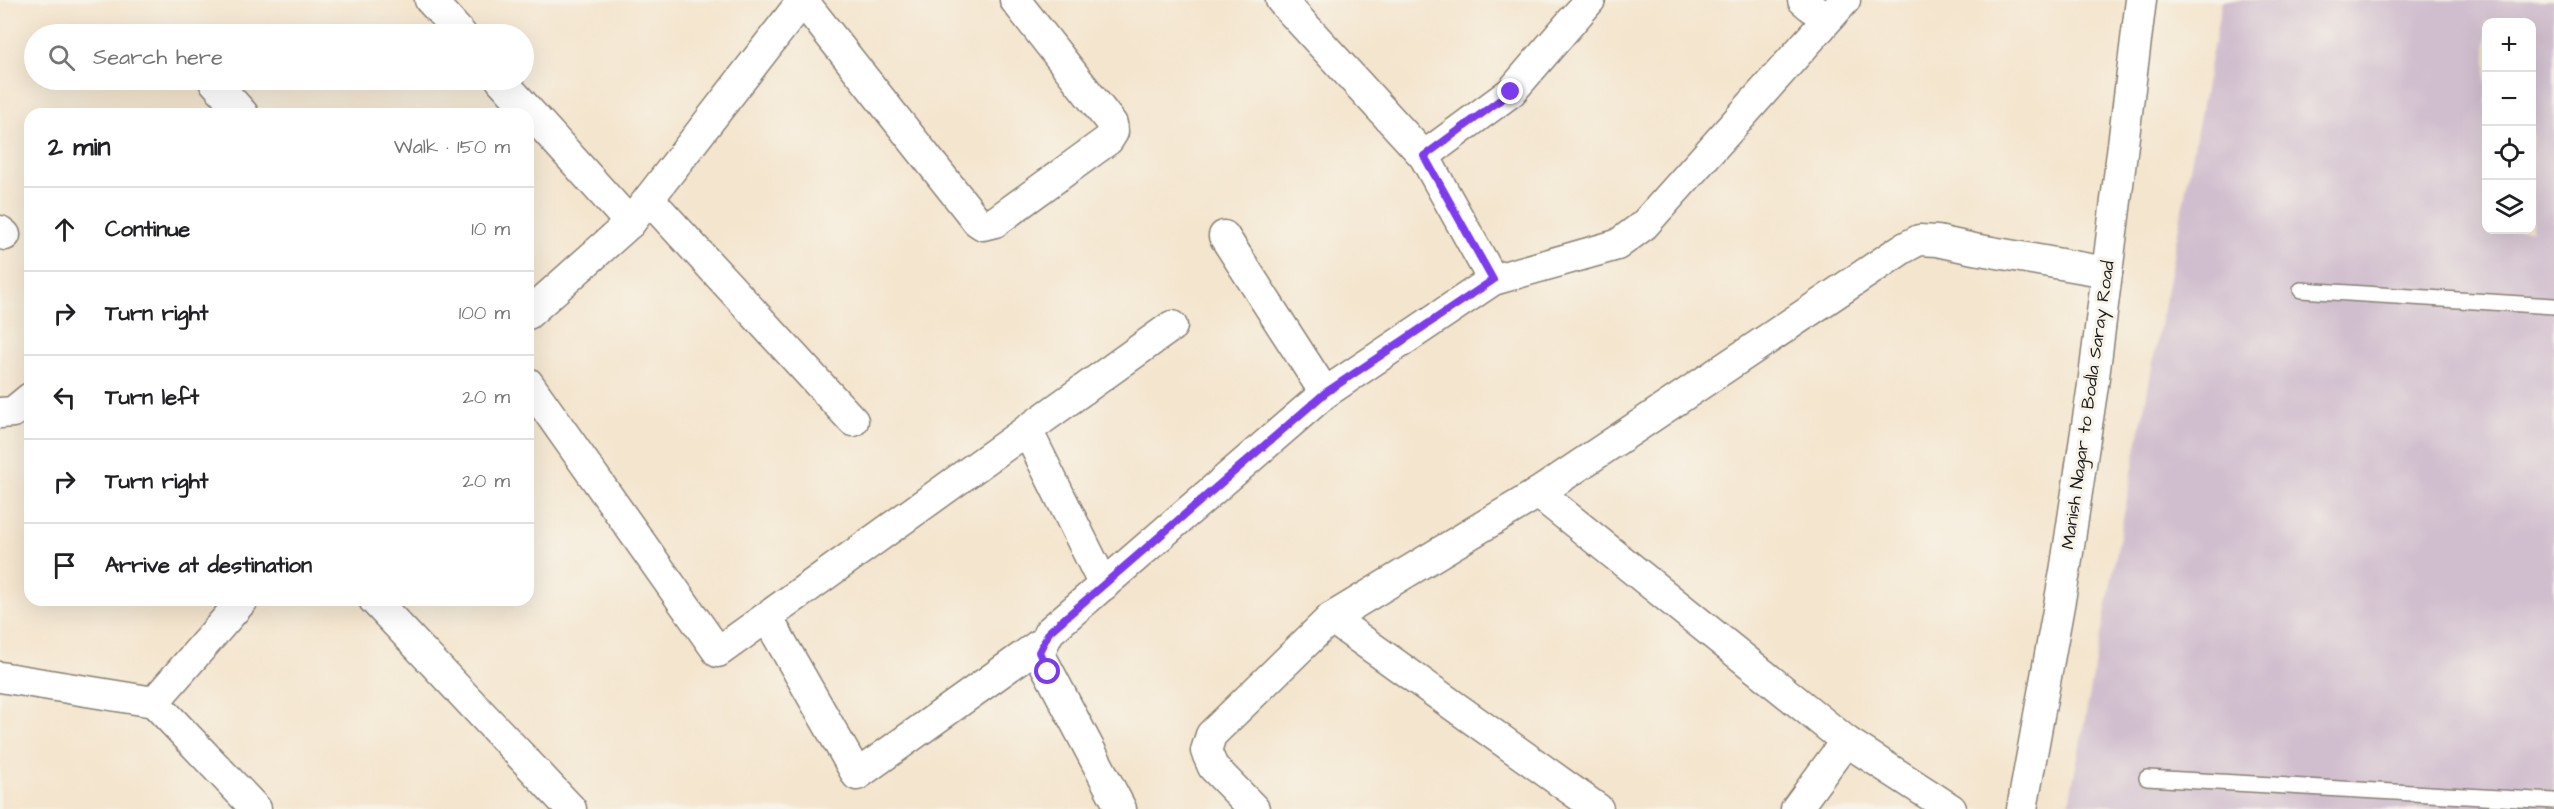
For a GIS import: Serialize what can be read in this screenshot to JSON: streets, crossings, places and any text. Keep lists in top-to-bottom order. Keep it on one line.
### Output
{"streets":{"street":["Manish Nagar to Bodla Saray Road"]},"page":{"map_buttons":["+","−"],"search":"Search here","heading":["2 min","Walk · 150 m"],"list":[["Continue","10 m"],["Turn right","100 m"],["Turn left","20 m"],["Turn right","20 m"],"Arrive at destination"]}}
